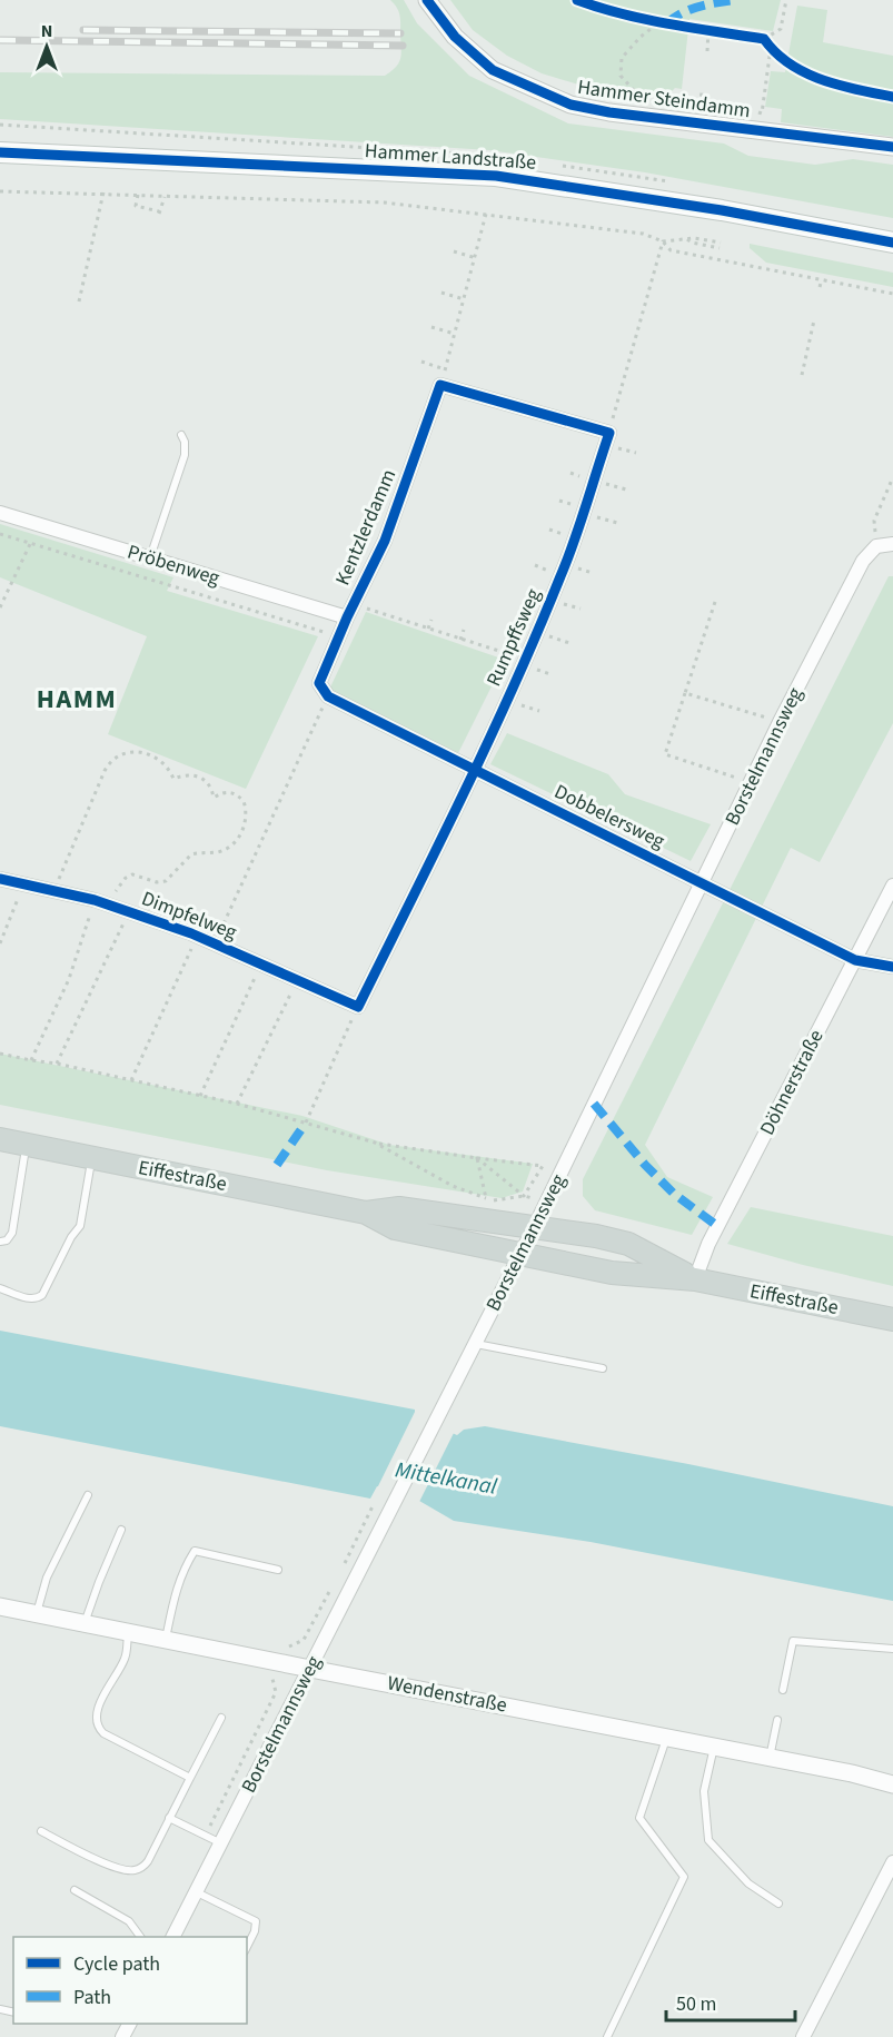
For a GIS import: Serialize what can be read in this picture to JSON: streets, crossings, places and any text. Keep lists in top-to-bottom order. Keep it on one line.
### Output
{"streets":{"main road":["Hammer Landstraße","Eiffestraße"],"street":["Hammer Steindamm","Kentzlerdamm","Pröbenweg","Rumpffsweg","Borstelmannsweg","Dobbelersweg","Dimpfelweg","Döhnerstraße","Wendenstraße"]},"crossings":[["Kentzlerdamm","Pröbenweg"],["Kentzlerdamm","Dobbelersweg"],["Rumpffsweg","Dobbelersweg"],["Rumpffsweg","Dimpfelweg"],["Borstelmannsweg","Dobbelersweg"],["Borstelmannsweg","Eiffestraße"],["Borstelmannsweg","Wendenstraße"],["Dobbelersweg","Döhnerstraße"],["Döhnerstraße","Eiffestraße"]],"districts":["HAMM"],"water":["Mittelkanal"],"legend":["Cycle path","Path"],"scale_bar":"50 m","north":"top"}
